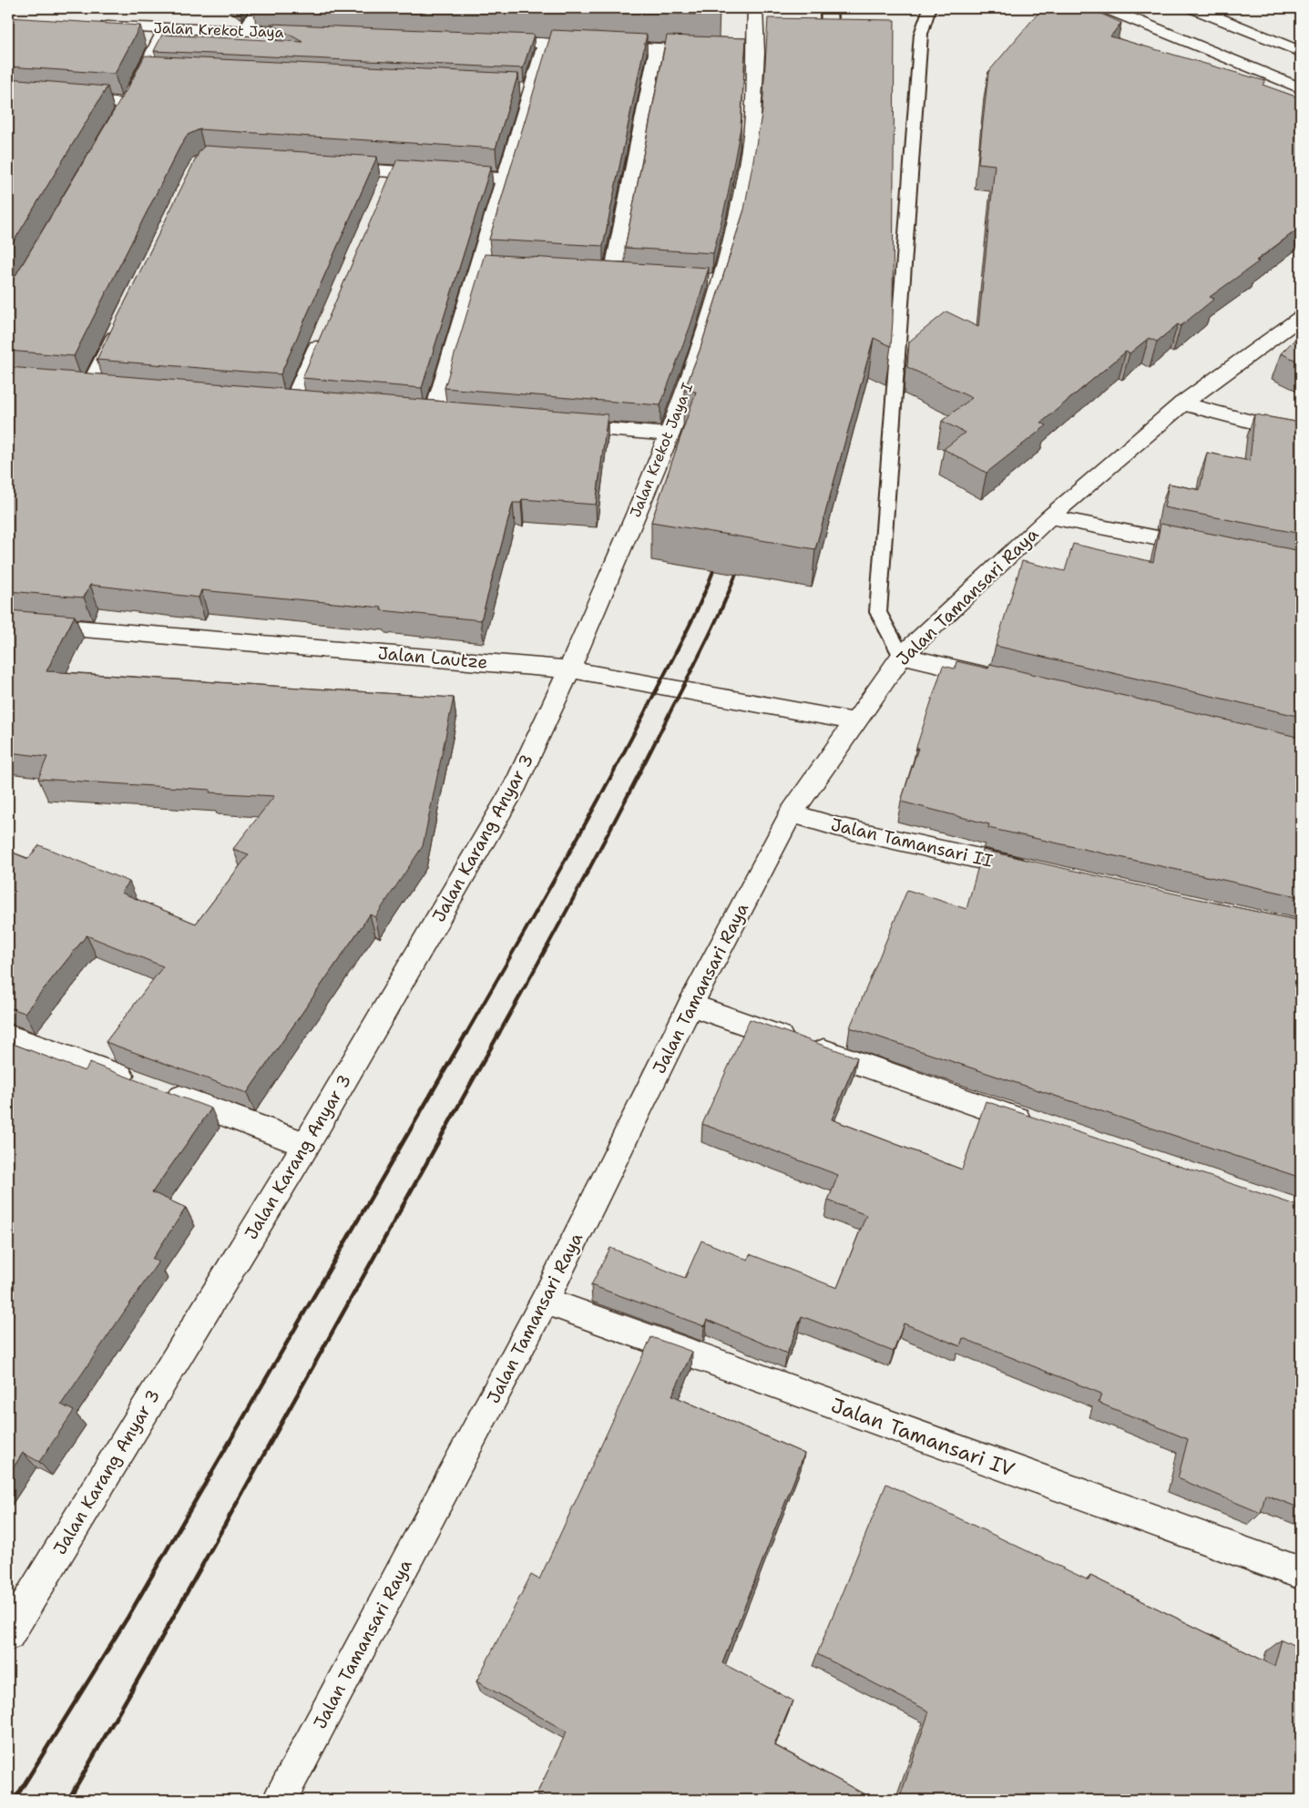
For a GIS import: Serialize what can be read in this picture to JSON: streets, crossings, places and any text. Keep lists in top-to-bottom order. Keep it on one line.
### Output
{"streets":{"street":["Jalan Krekot Jaya","Jalan Krekot Jaya I","Jalan Tamansari Raya","Jalan Lautze","Jalan Karang Anyar 3","Jalan Tamansari II","Jalan Tamansari IV"]},"crossings":[["Jalan Krekot Jaya I","Jalan Lautze"],["Jalan Krekot Jaya I","Jalan Karang Anyar 3"],["Jalan Tamansari Raya","Jalan Lautze"],["Jalan Tamansari Raya","Jalan Tamansari II"],["Jalan Tamansari Raya","Jalan Tamansari IV"],["Jalan Lautze","Jalan Karang Anyar 3"]]}
